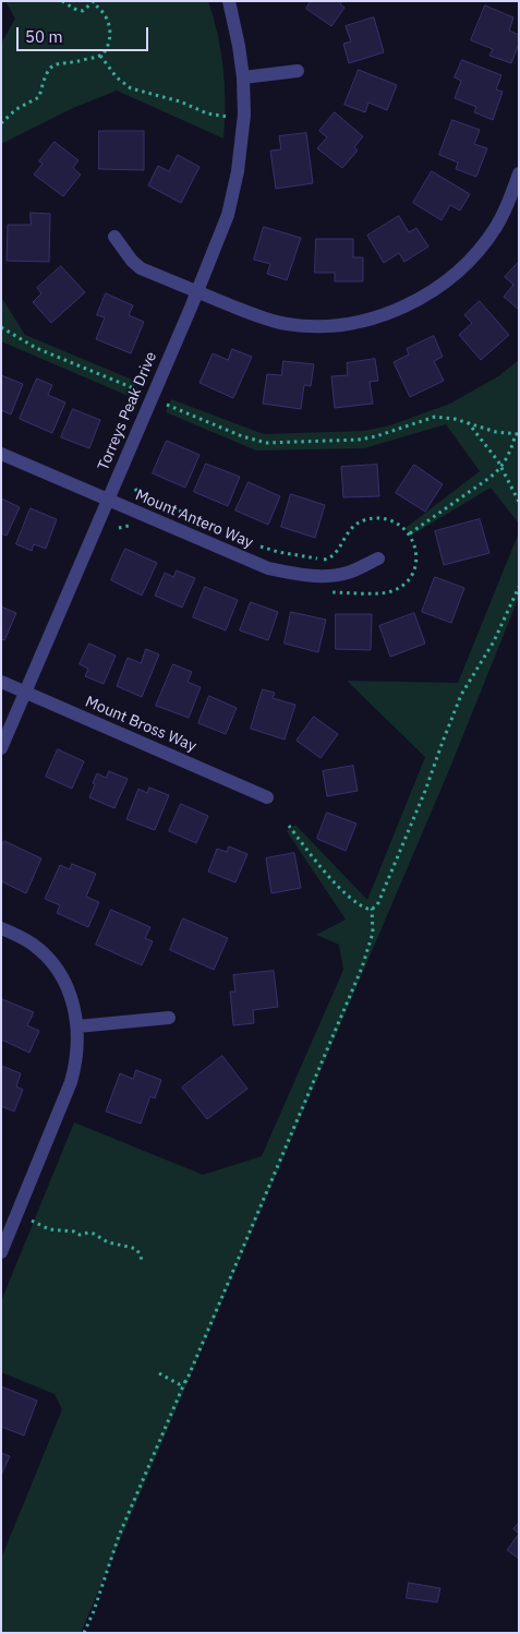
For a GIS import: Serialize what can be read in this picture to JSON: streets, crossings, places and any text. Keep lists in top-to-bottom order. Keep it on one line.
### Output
{"streets":{"street":["Torreys Peak Drive","Mount Antero Way","Mount Bross Way"]},"crossings":[["Torreys Peak Drive","Mount Antero Way"],["Torreys Peak Drive","Mount Bross Way"]],"scale_bar":"50 m"}
